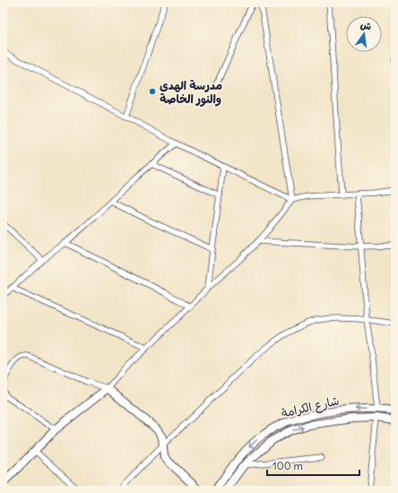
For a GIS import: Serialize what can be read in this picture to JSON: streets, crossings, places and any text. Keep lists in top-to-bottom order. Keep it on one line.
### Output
{"streets":{"street":["شارع الكرامة"]},"places":["مدرسة الهدى والنور الخاصة"],"scale_bar":"100 m","north":"top"}
